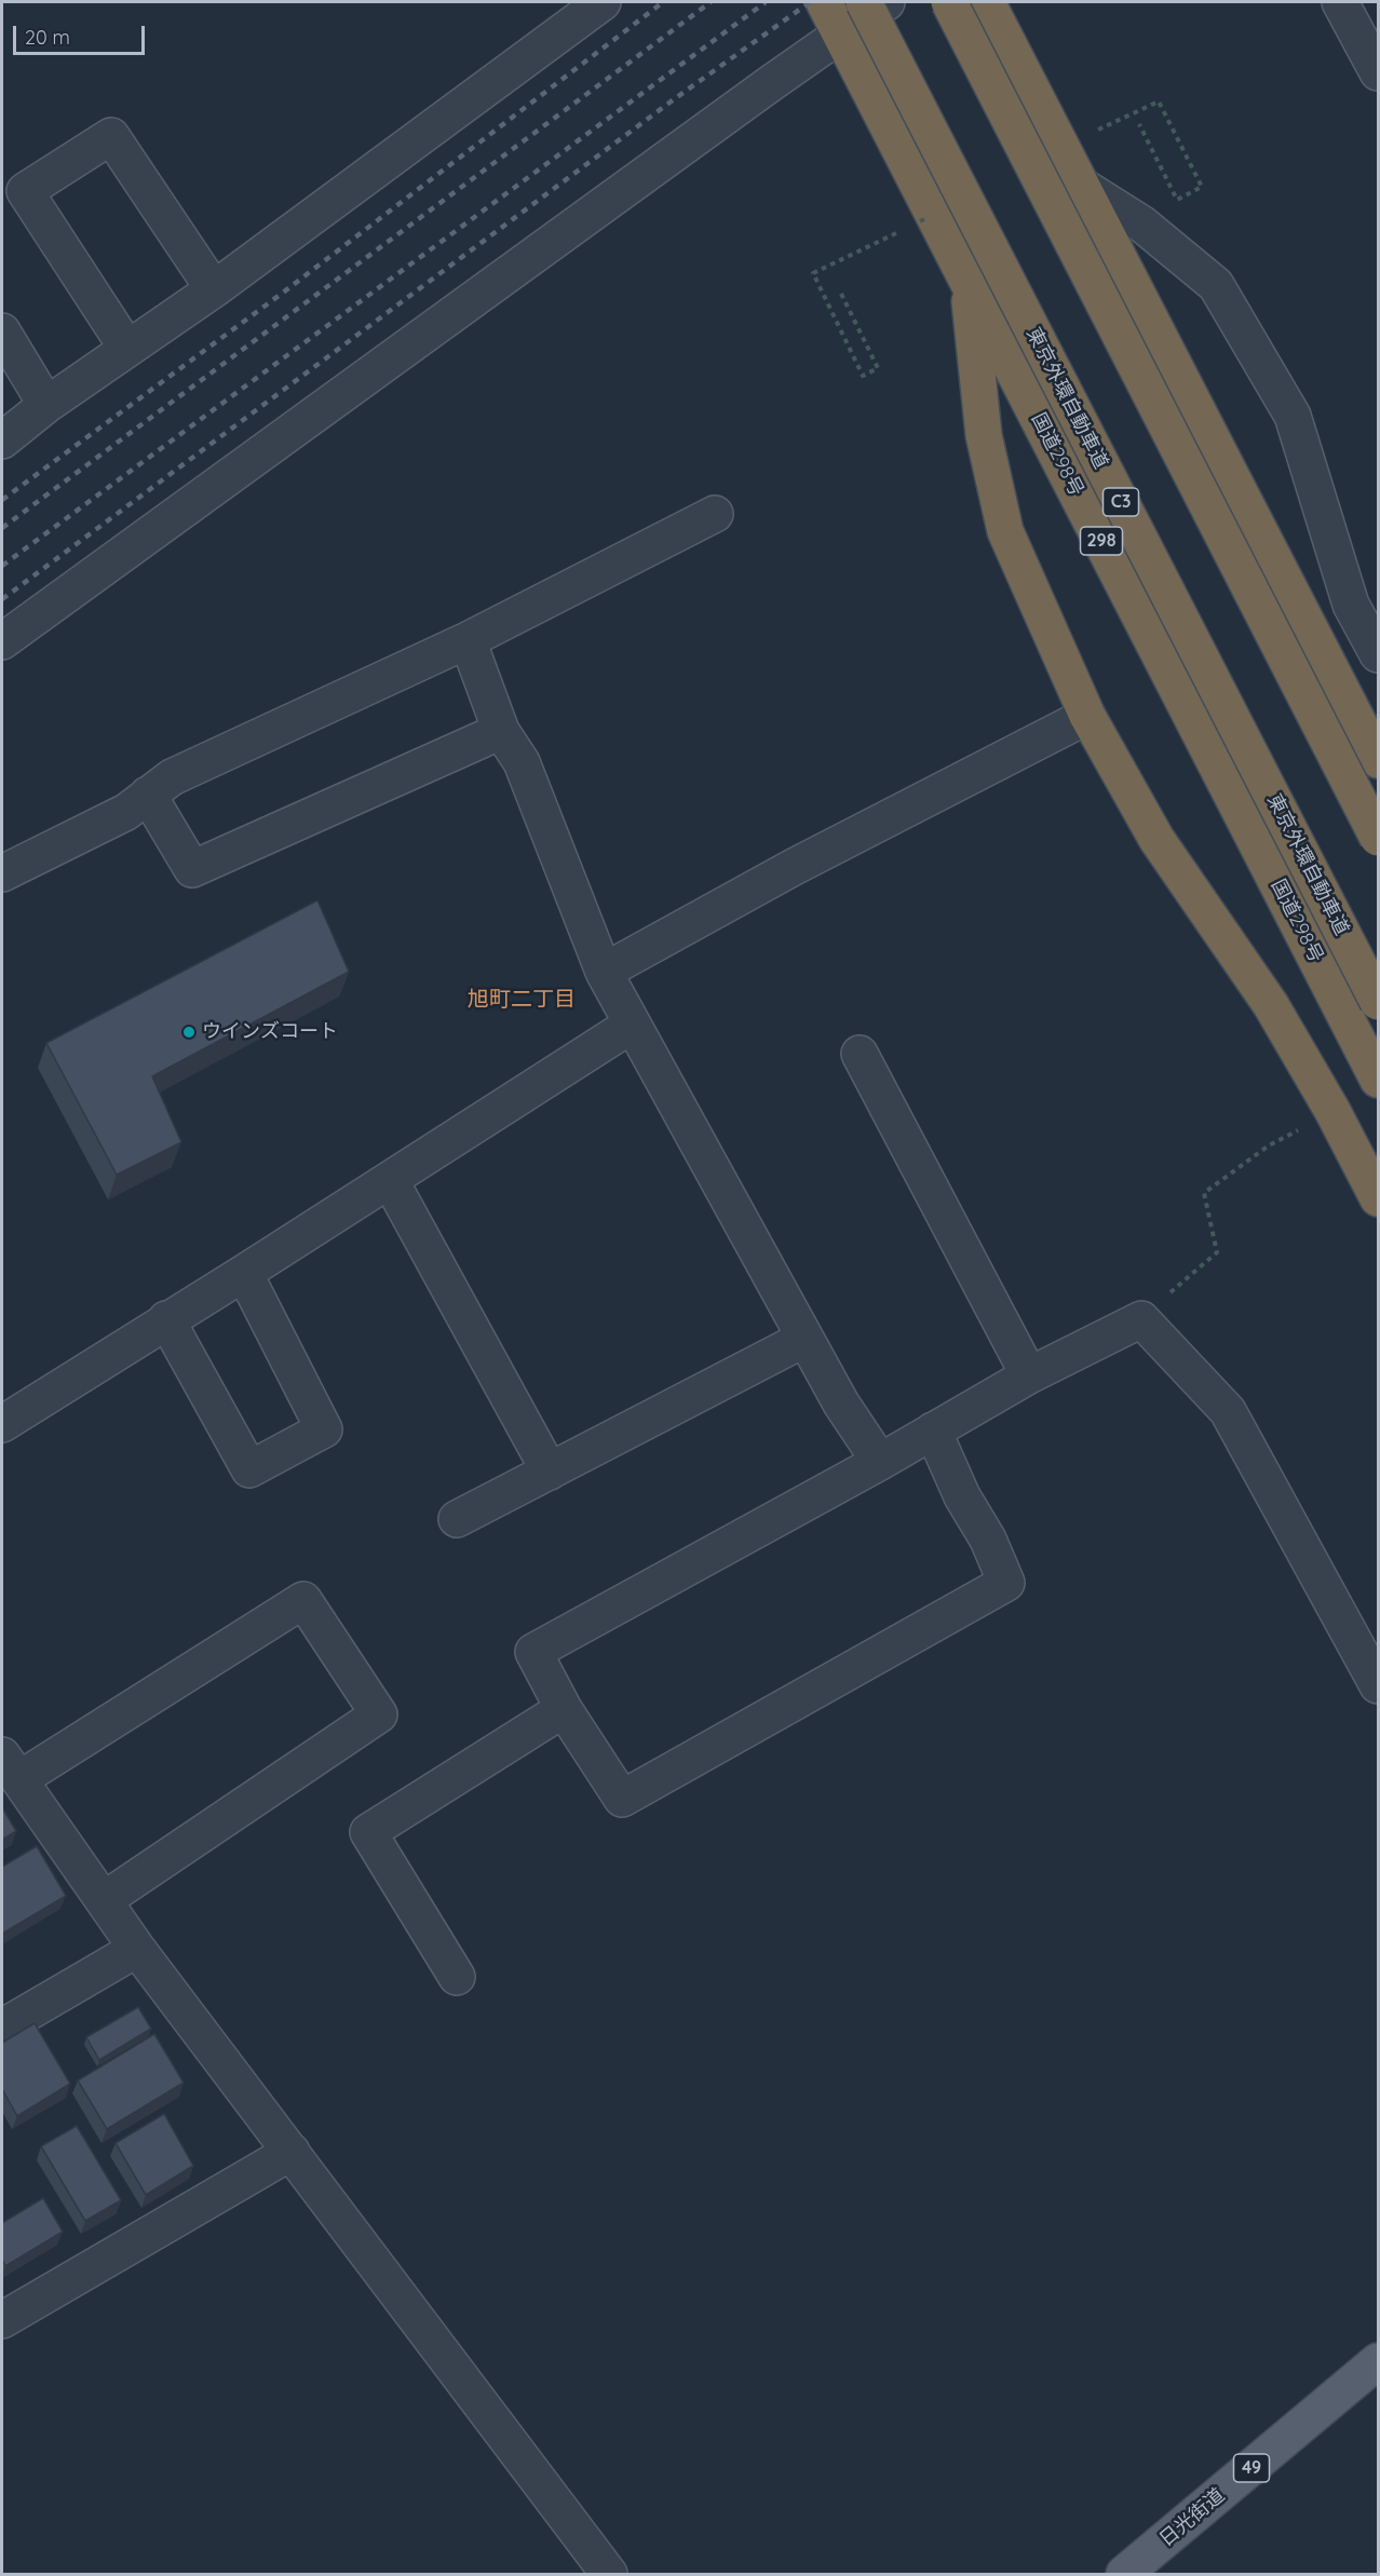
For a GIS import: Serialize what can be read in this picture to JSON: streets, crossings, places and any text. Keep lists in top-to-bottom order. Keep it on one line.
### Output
{"streets":{"highway":["東京外環自動車道","国道298号","C3","298"],"main road":["49","日光街道"]},"districts":["旭町二丁目"],"places":["ウインズコート"],"scale_bar":"20 m"}
